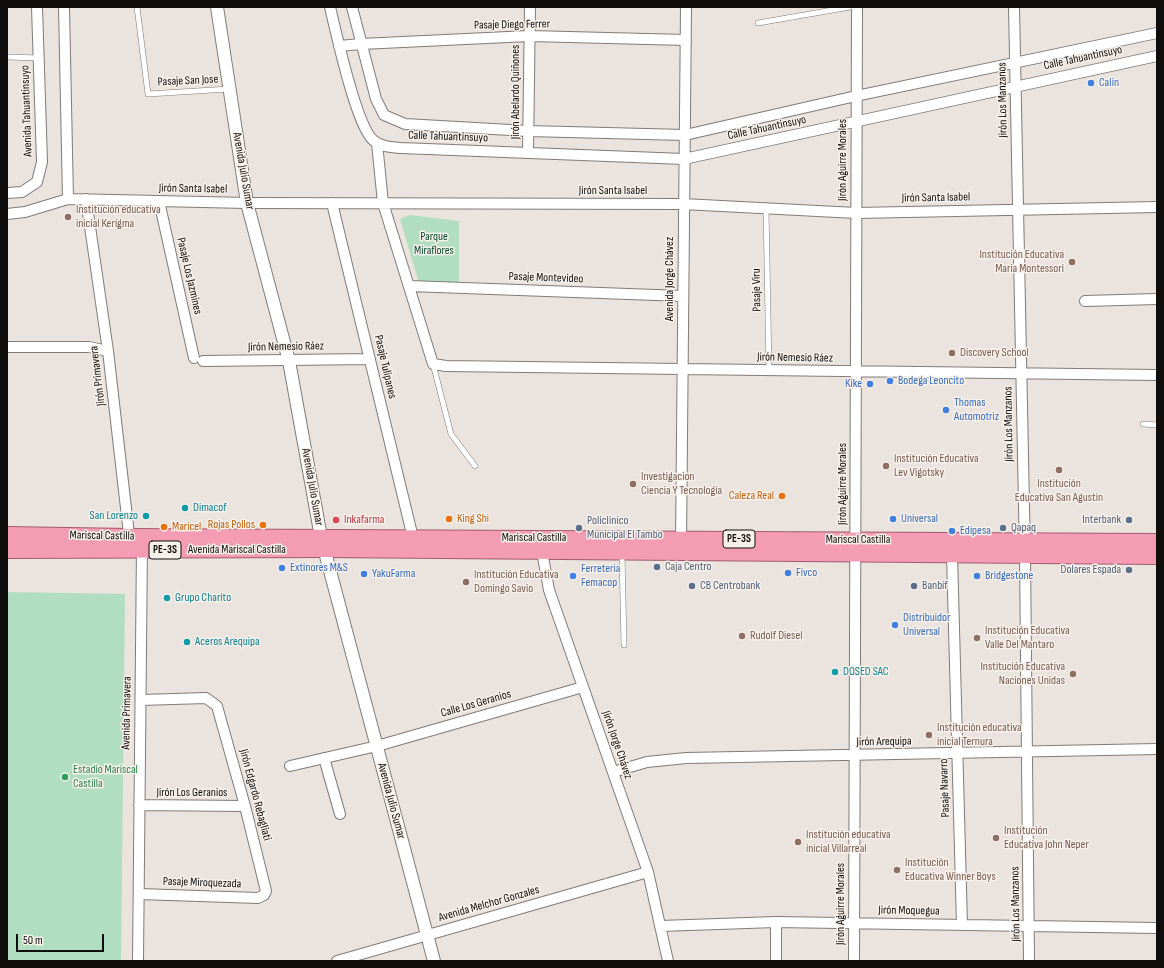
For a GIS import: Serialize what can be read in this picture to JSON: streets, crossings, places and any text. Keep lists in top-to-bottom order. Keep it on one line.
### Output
{"streets":{"highway":["Mariscal Castilla","PE-3S","Avenida Mariscal Castilla"],"street":["Pasaje Diego Ferrer","Calle Tahuantinsuyo","Jirón Abelardo Quiñones","Jirón Los Manzanos","Avenida Tahuantinsuyo","Jirón Aguirre Morales","Avenida Julio Sumar","Jirón Santa Isabel","Pasaje Los Jazmines","Pasaje Montevideo","Avenida Jorge Chávez","Jirón Nemesio Ráez","Pasaje Tulipanes","Jirón Primavera","Calle Los Geranios","Avenida Primavera","Jirón Arequipa","Jirón Jorge Chávez","Pasaje Navarro","Jirón Los Geranios","Jirón Edgardo Rebagliati","Pasaje Miroquezada","Avenida Melchor Gonzales","Jirón Moquegua"],"lane":["Pasaje San Jose","Pasaje Viru"]},"crossings":[["Pasaje Diego Ferrer","Calle Tahuantinsuyo"],["Pasaje Diego Ferrer","Jirón Abelardo Quiñones"],["Pasaje Diego Ferrer","Avenida Jorge Chávez"],["Calle Tahuantinsuyo","Jirón Abelardo Quiñones"],["Calle Tahuantinsuyo","Jirón Los Manzanos"],["Calle Tahuantinsuyo","Jirón Aguirre Morales"],["Calle Tahuantinsuyo","Avenida Jorge Chávez"],["Pasaje San Jose","Avenida Julio Sumar"],["Jirón Los Manzanos","Jirón Santa Isabel"],["Jirón Los Manzanos","Jirón Nemesio Ráez"],["Jirón Los Manzanos","Mariscal Castilla"],["Jirón Los Manzanos","Jirón Arequipa"],["Jirón Los Manzanos","Jirón Moquegua"],["Jirón Aguirre Morales","Jirón Santa Isabel"],["Jirón Aguirre Morales","Jirón Nemesio Ráez"],["Jirón Aguirre Morales","Mariscal Castilla"],["Jirón Aguirre Morales","Jirón Arequipa"],["Jirón Aguirre Morales","Jirón Moquegua"],["Avenida Julio Sumar","Jirón Santa Isabel"],["Avenida Julio Sumar","Jirón Nemesio Ráez"],["Avenida Julio Sumar","Mariscal Castilla"],["Avenida Julio Sumar","Avenida Mariscal Castilla"],["Avenida Julio Sumar","Calle Los Geranios"],["Avenida Julio Sumar","Avenida Melchor Gonzales"],["Jirón Santa Isabel","Pasaje Los Jazmines"],["Jirón Santa Isabel","Avenida Jorge Chávez"],["Jirón Santa Isabel","Pasaje Viru"],["Jirón Santa Isabel","Pasaje Tulipanes"],["Jirón Santa Isabel","Jirón Primavera"],["Pasaje Los Jazmines","Jirón Nemesio Ráez"],["Pasaje Montevideo","Avenida Jorge Chávez"],["Avenida Jorge Chávez","Jirón Nemesio Ráez"],["Avenida Jorge Chávez","Mariscal Castilla"],["Pasaje Viru","Jirón Nemesio Ráez"],["Jirón Nemesio Ráez","Pasaje Tulipanes"],["Pasaje Tulipanes","Mariscal Castilla"],["Jirón Primavera","Mariscal Castilla"],["Jirón Primavera","Avenida Mariscal Castilla"],["Jirón Primavera","Avenida Primavera"],["Mariscal Castilla","Avenida Mariscal Castilla"],["Mariscal Castilla","Avenida Primavera"],["Mariscal Castilla","Jirón Jorge Chávez"],["Mariscal Castilla","Pasaje Navarro"],["Avenida Mariscal Castilla","Avenida Primavera"],["Calle Los Geranios","Jirón Jorge Chávez"],["Avenida Primavera","Jirón Los Geranios"],["Avenida Primavera","Jirón Edgardo Rebagliati"],["Avenida Primavera","Pasaje Miroquezada"],["Jirón Arequipa","Jirón Jorge Chávez"],["Jirón Arequipa","Pasaje Navarro"],["Jirón Jorge Chávez","Avenida Melchor Gonzales"],["Jirón Jorge Chávez","Jirón Moquegua"],["Pasaje Navarro","Jirón Moquegua"],["Jirón Los Geranios","Jirón Edgardo Rebagliati"],["Jirón Edgardo Rebagliati","Pasaje Miroquezada"]],"parks":["Parque Miraflores"],"places":["Calin","Institución educativa inicial Kerigma","Institución Educativa Maria Montessori","Discovery School","Bodega Leoncito","Kike","Thomas Automotriz","Institución Educativa Lev Vigotsky","Institución Educativa San Agustin","Investigacion Ciencia Y Tecnologia","Caleza Real","Dimacof","San Lorenzo","King Shi","Universal","Inkafarma","Interbank","Rojas Pollos","Maricel","Policlinico Municipal El Tambo","Qapaq","Edipesa","Caja Centro","Extinores M&S","Dolares Espada","Fivco","YakuFarma","Ferreteria Femacop","Bridgestone","Institución Educativa Domingo Savio","CB Centrobank","Banbif","Grupo Charito","Distribuidor Universal","Rudolf Diesel","Institución Educativa Valle Del Mantaro","Aceros Arequipa","DOSED SAC","Institución Educativa Naciones Unidas","Institución educativa inicial Ternura","Estadio Mariscal Castilla","Institución Educativa John Neper","Institución educativa inicial Villarreal","Institución Educativa Winner Boys"],"scale_bar":"50 m"}
